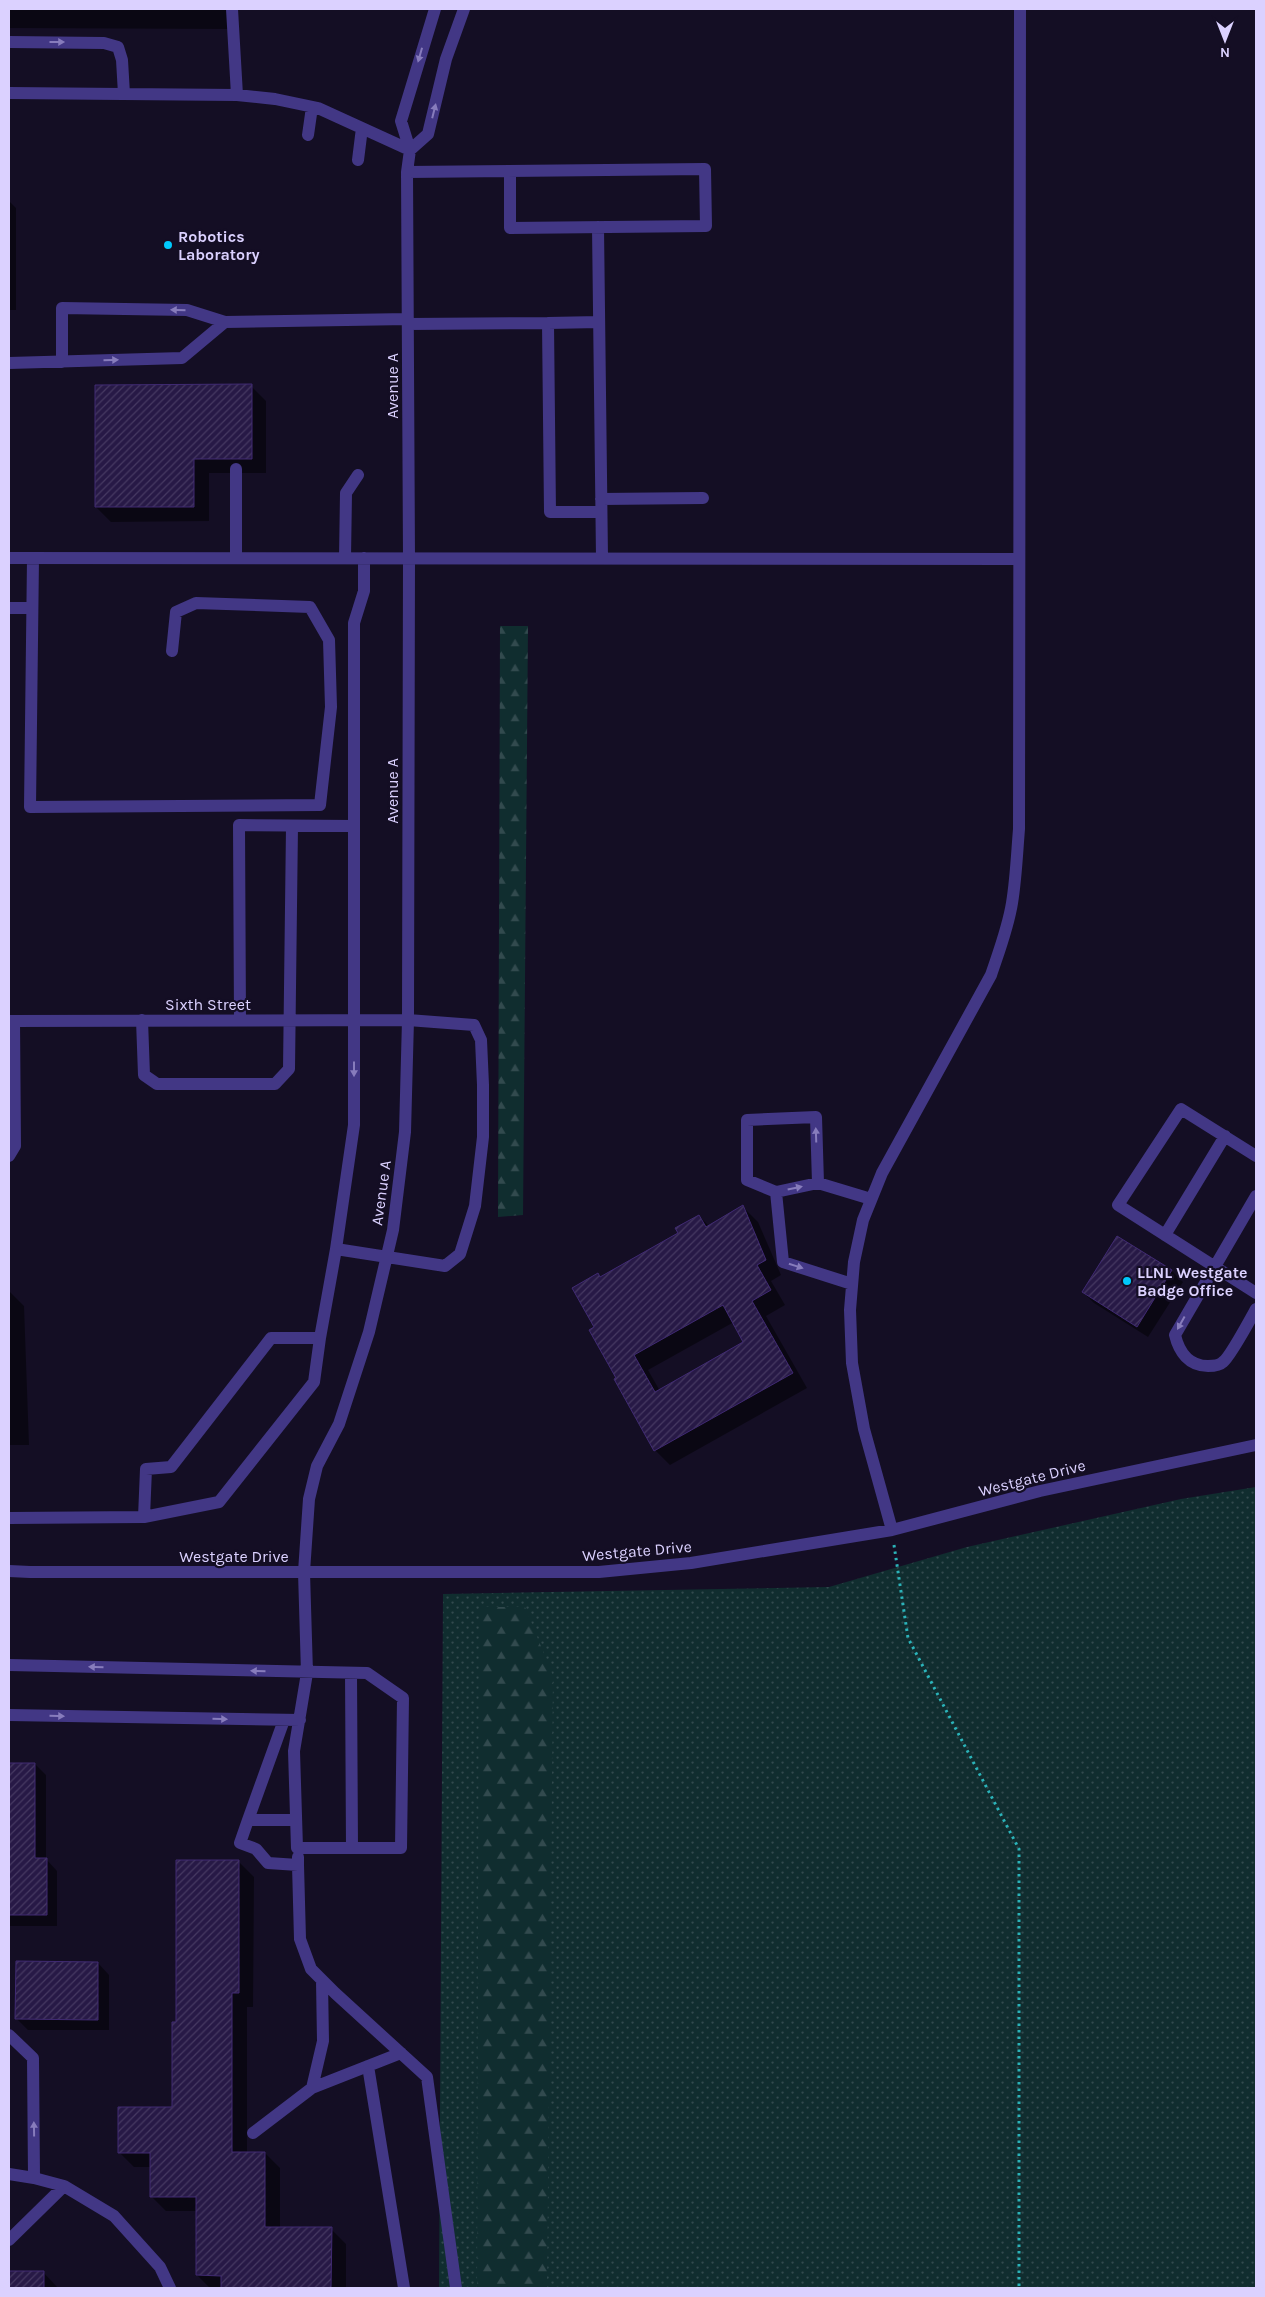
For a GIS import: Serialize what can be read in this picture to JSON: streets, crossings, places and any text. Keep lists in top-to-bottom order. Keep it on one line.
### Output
{"streets":{"street":["Avenue A","Sixth Street","Westgate Drive"]},"crossings":[["Avenue A","Sixth Street"],["Avenue A","Westgate Drive"]],"places":["Robotics Laboratory","LLNL Westgate Badge Office"],"north":"bottom"}
